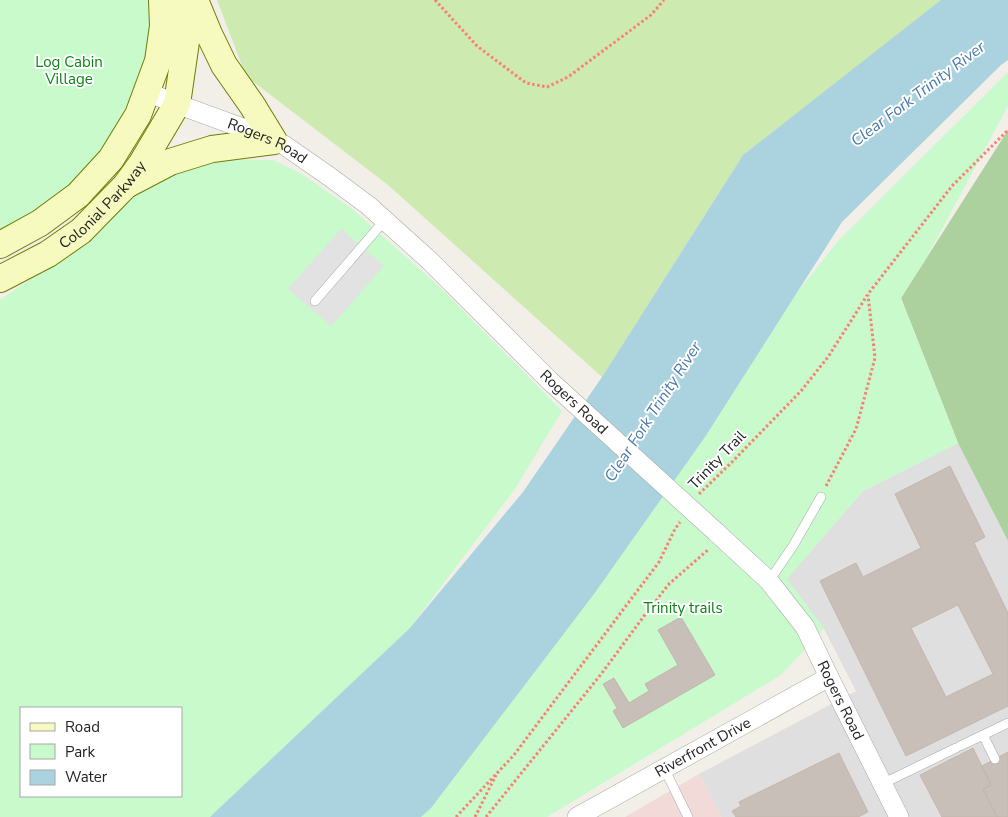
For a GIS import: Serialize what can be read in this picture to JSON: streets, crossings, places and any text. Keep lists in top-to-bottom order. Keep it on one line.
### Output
{"streets":{"street":["Rogers Road","Colonial Parkway","Riverfront Drive"],"path":["Trinity Trail"]},"crossings":[["Rogers Road","Colonial Parkway"],["Rogers Road","Riverfront Drive"]],"water":["Clear Fork Trinity River"],"parks":["Log Cabin Village","Trinity trails"],"legend":["Road","Park","Water"]}
